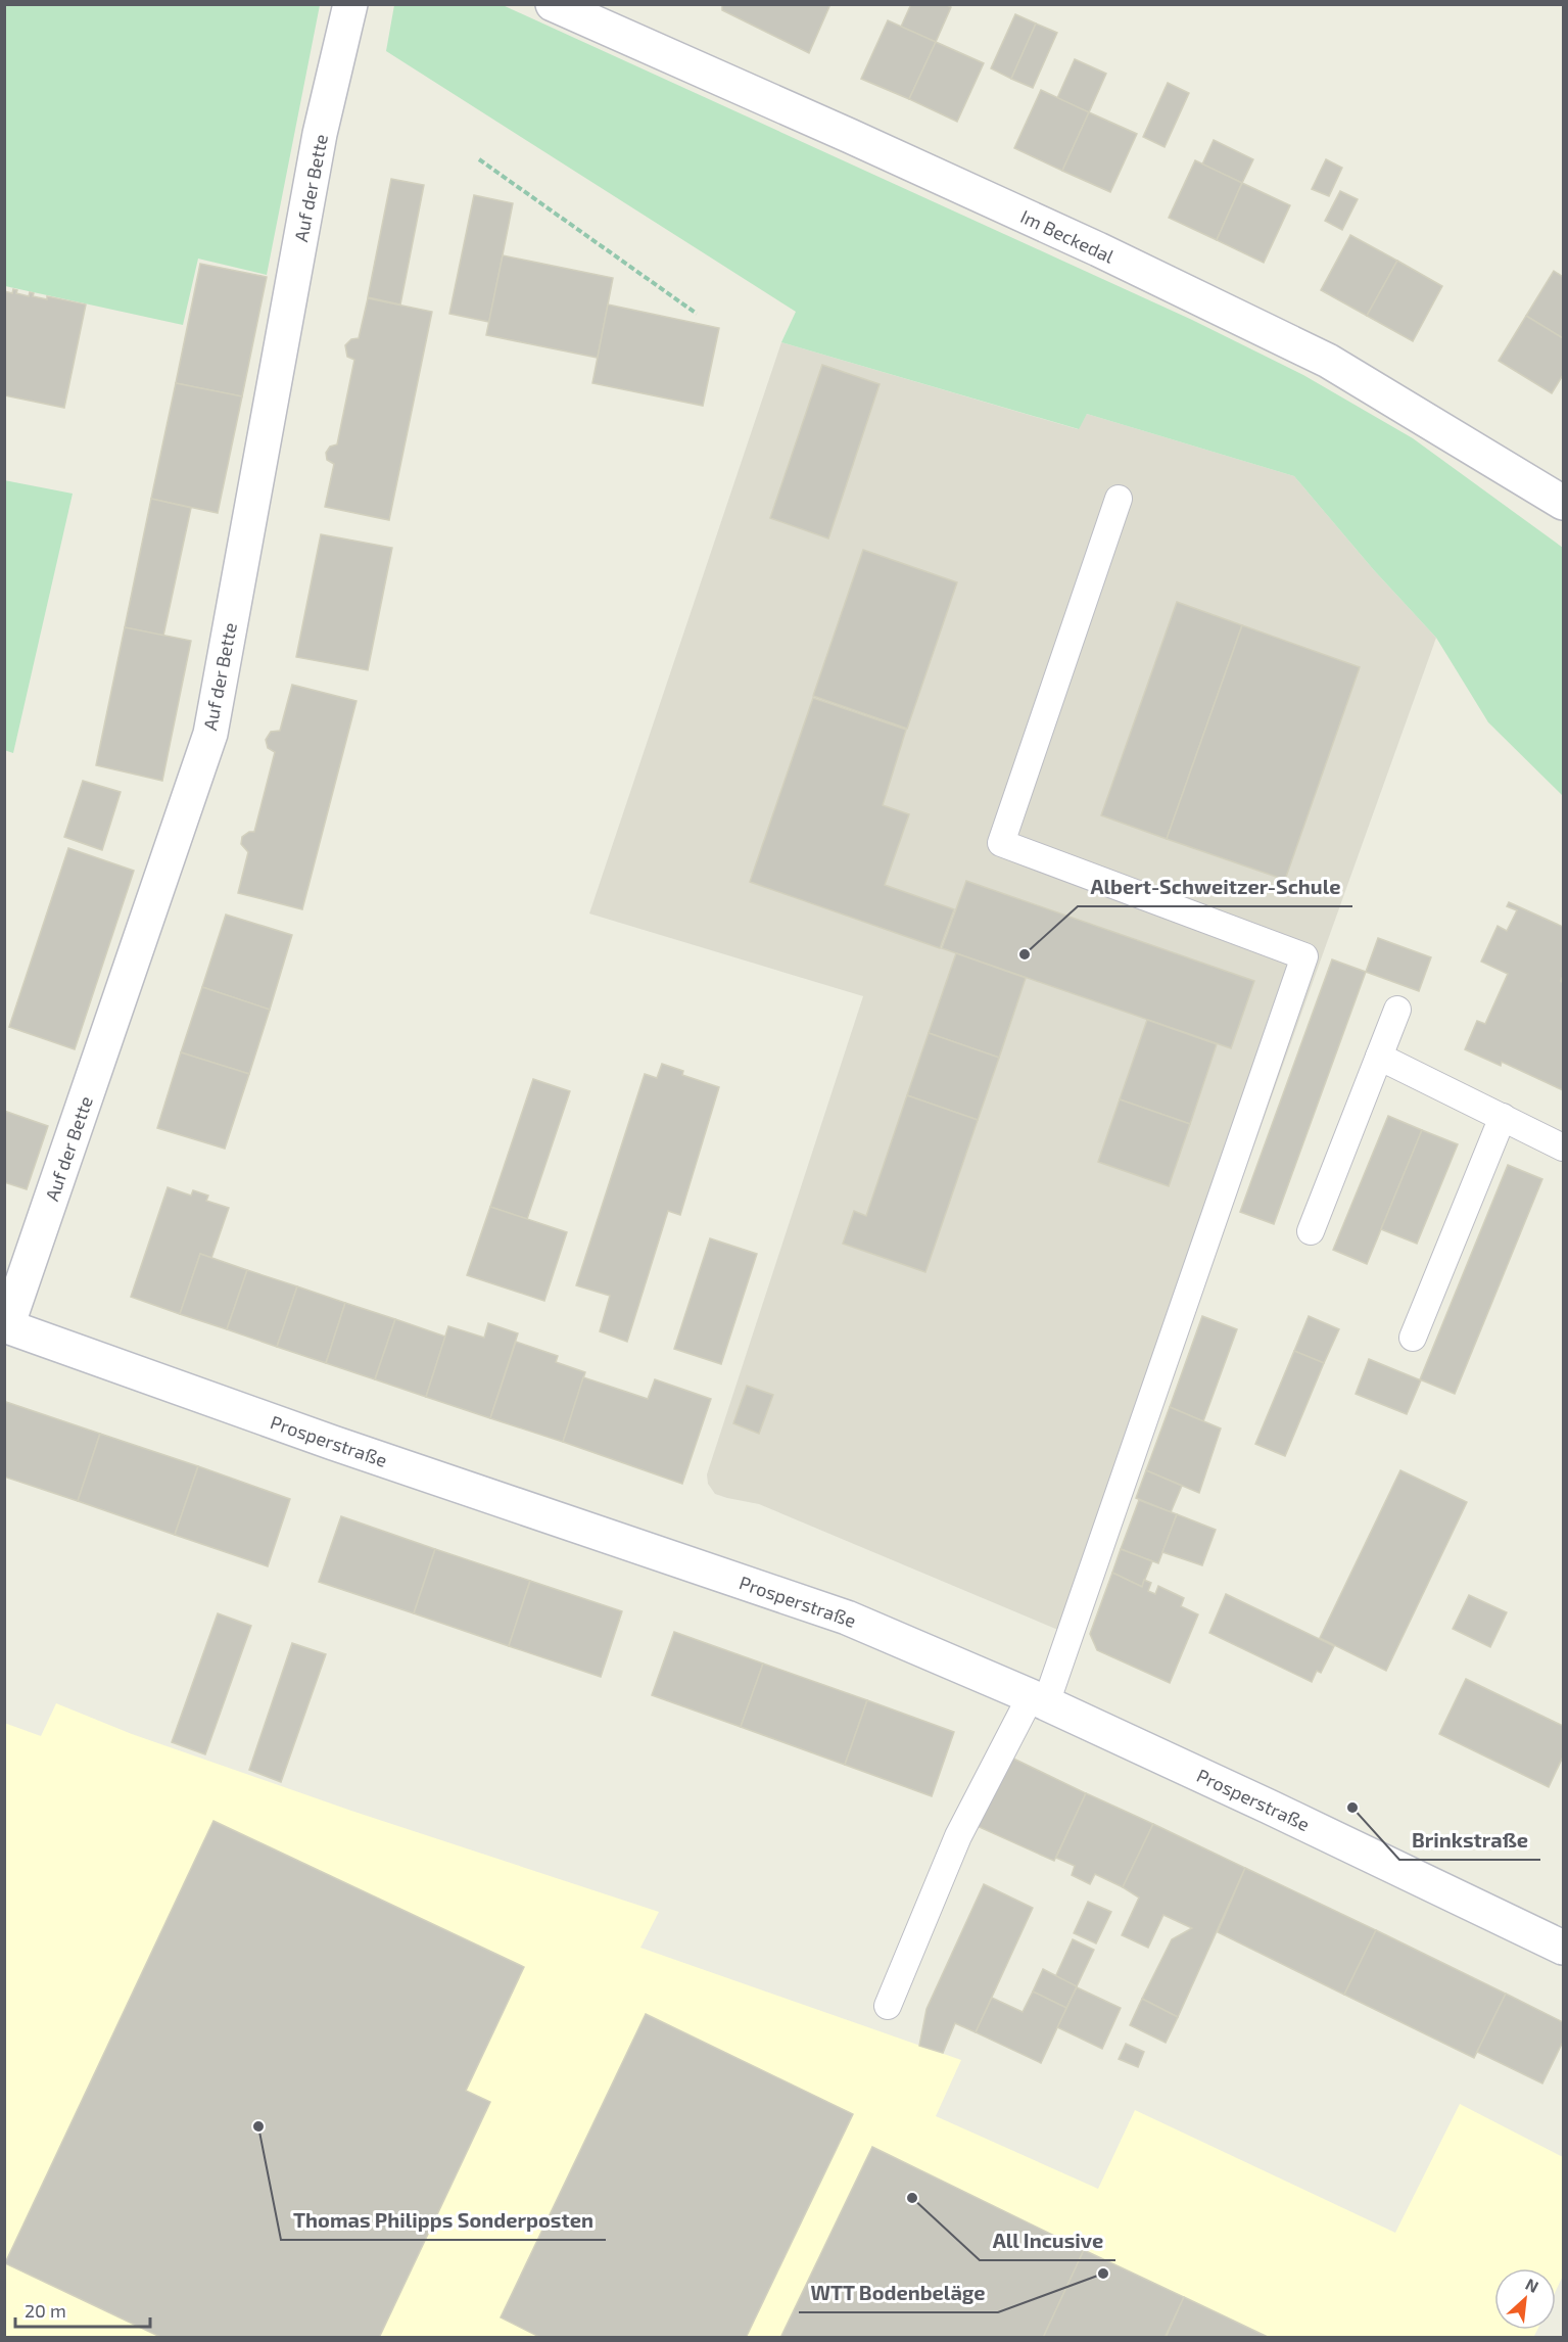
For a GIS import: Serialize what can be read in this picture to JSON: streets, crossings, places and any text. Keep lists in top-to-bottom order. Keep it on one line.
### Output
{"streets":{"street":["Auf der Bette","Im Beckedal","Prosperstraße"]},"crossings":[["Auf der Bette","Prosperstraße"]],"places":["Albert-Schweitzer-Schule","Brinkstraße","Thomas Philipps Sonderposten","All Incusive","WTT Bodenbeläge"],"scale_bar":"20 m","north":"top right"}
